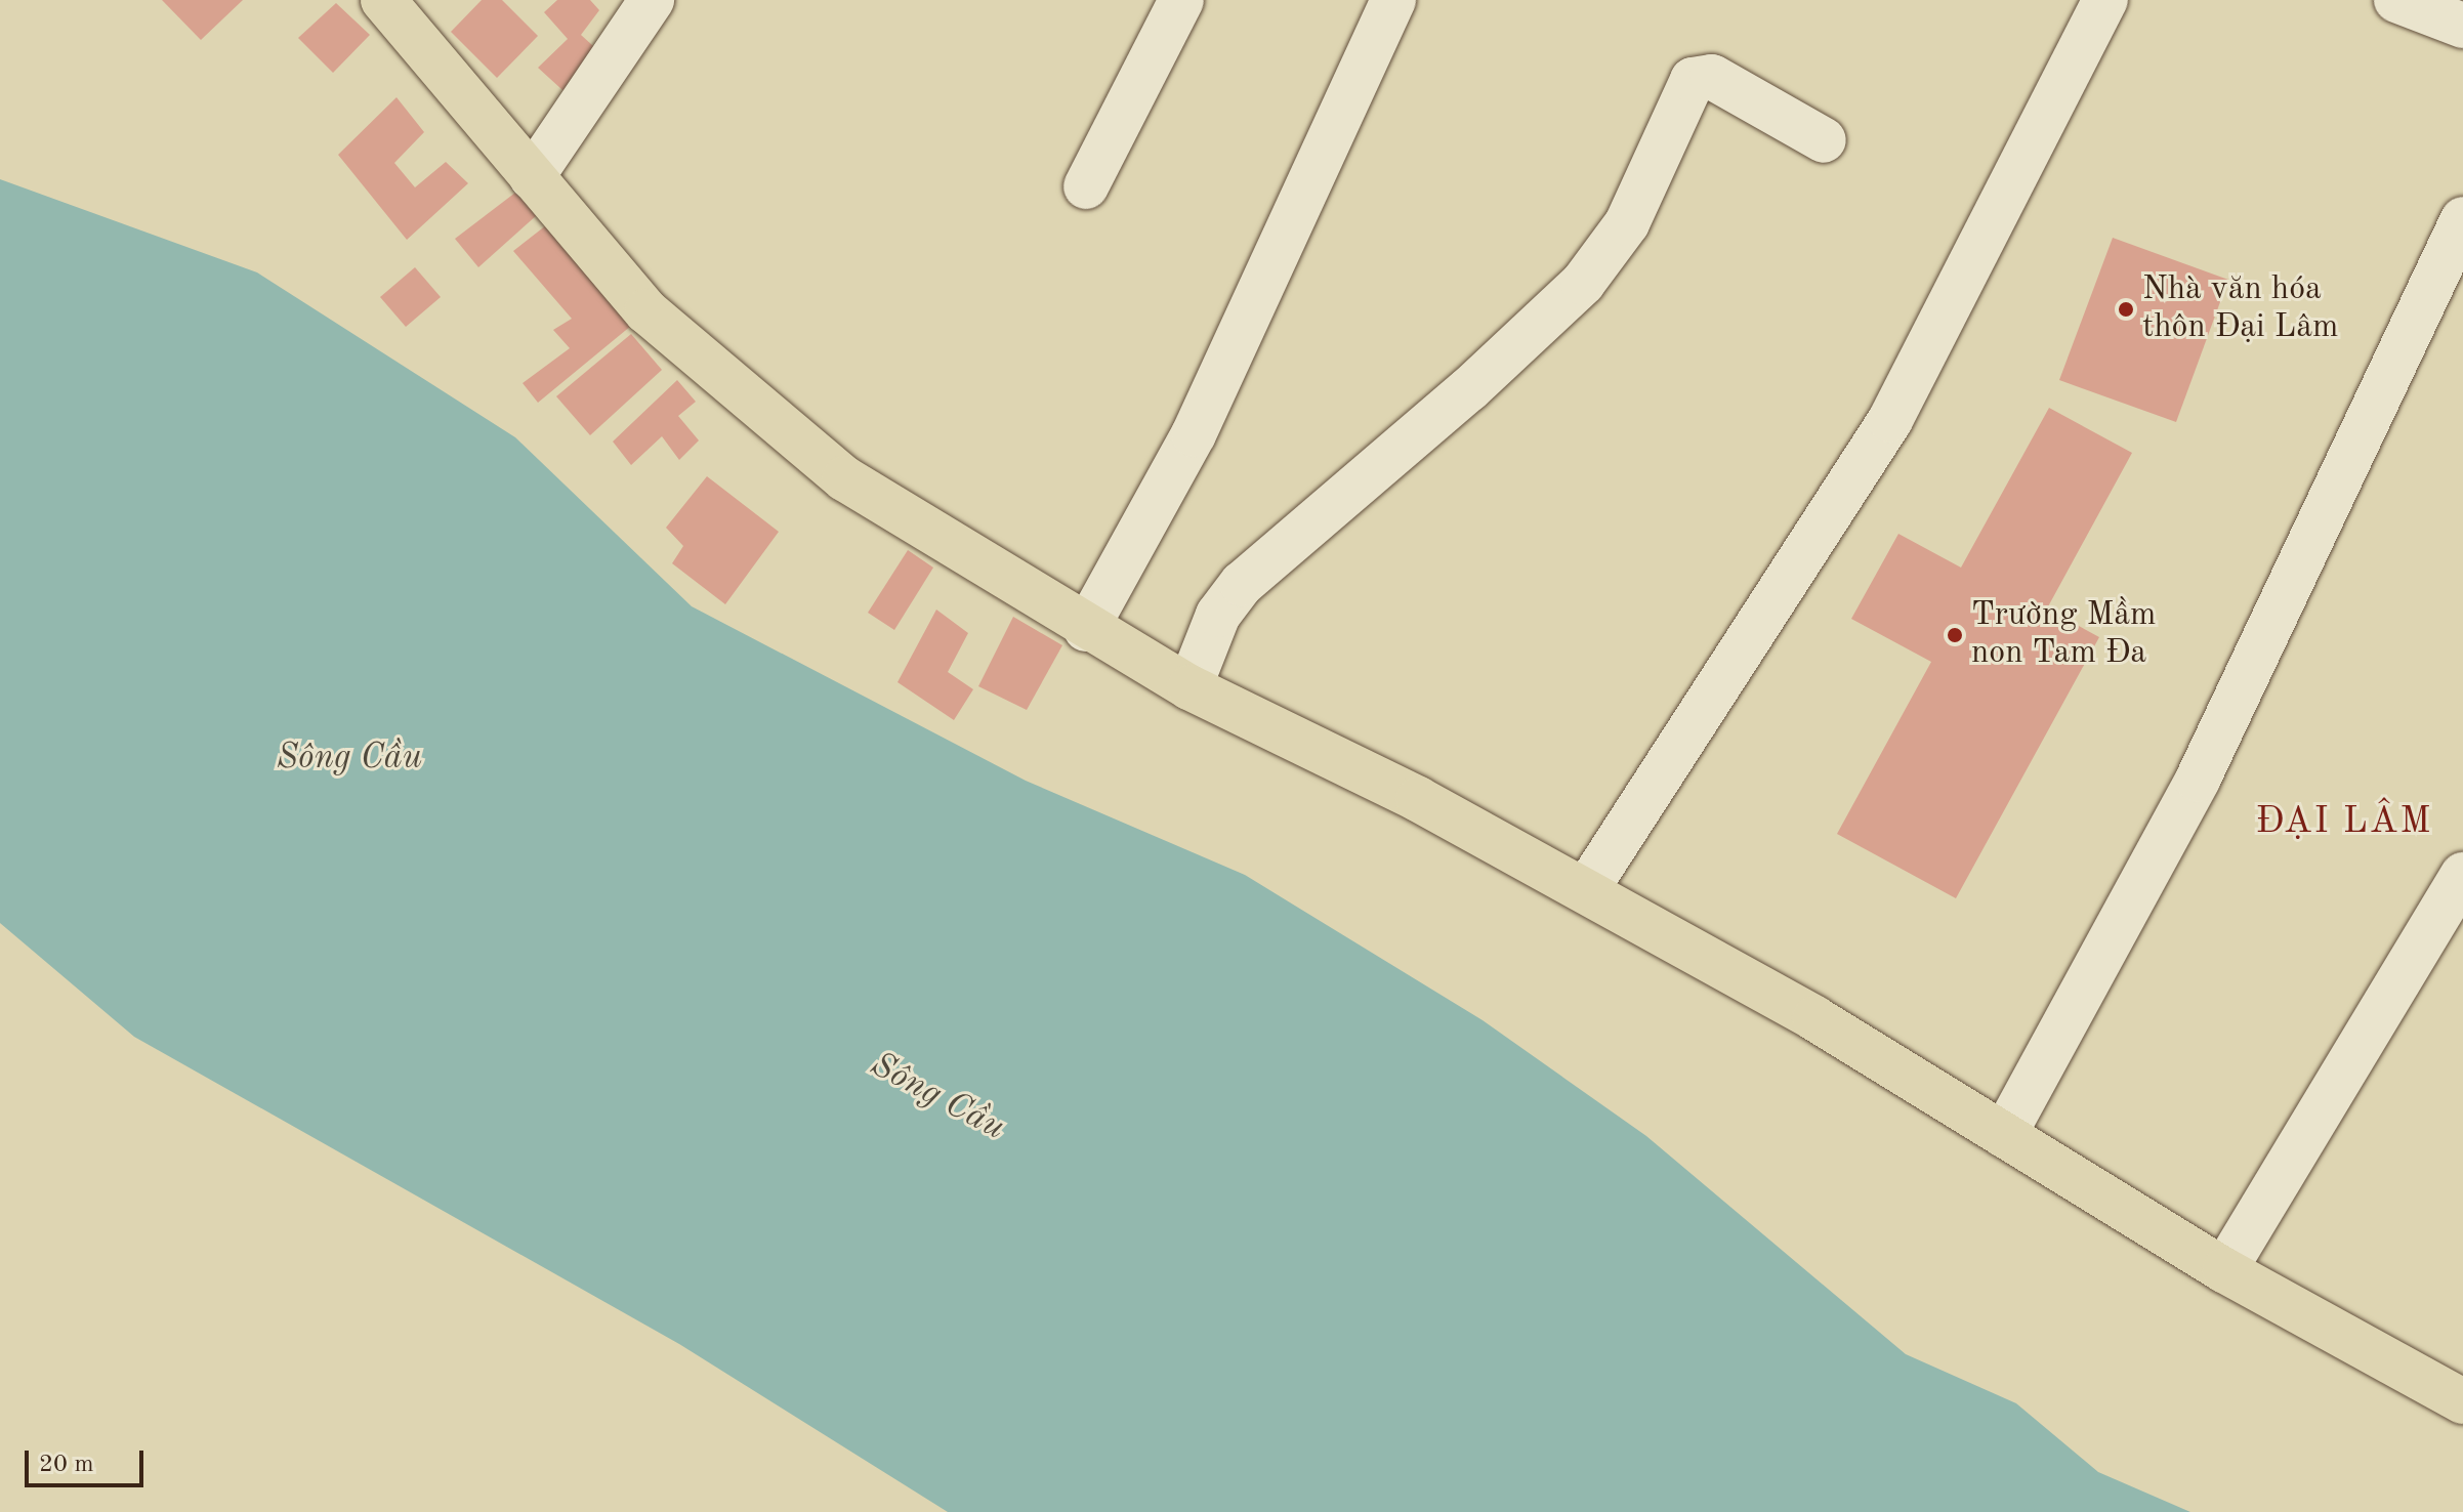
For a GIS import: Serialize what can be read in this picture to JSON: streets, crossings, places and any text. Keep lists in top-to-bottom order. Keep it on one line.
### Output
{"districts":["ĐẠI LÂM"],"water":["Sông Cầu"],"places":["Nhà văn hóa thôn Đại Lâm","Trường Mầm non Tam Đa"],"scale_bar":"20 m"}
